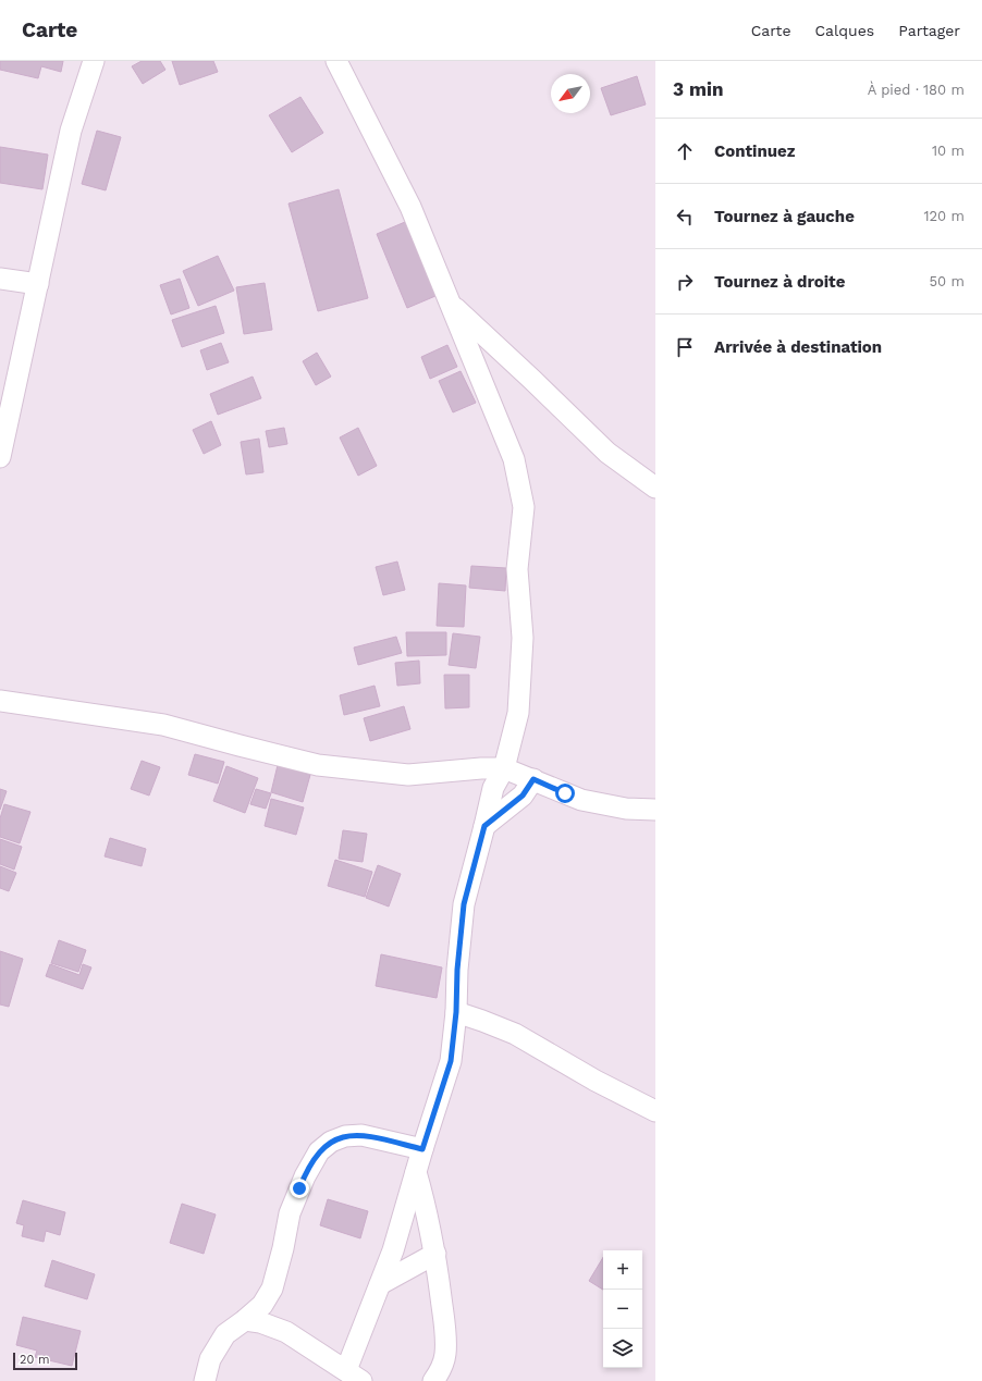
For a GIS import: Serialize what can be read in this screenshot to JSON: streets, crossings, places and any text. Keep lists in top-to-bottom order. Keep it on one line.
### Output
{"scale_bar":"20 m","north":"bottom left","page":{"header":"Carte","nav":["Carte","Calques","Partager"],"heading":["3 min","À pied · 180 m"],"list":[["Continuez","10 m"],["Tournez à gauche","120 m"],["Tournez à droite","50 m"],"Arrivée à destination"],"map_buttons":["+","−"],"scale":"20 m"}}
